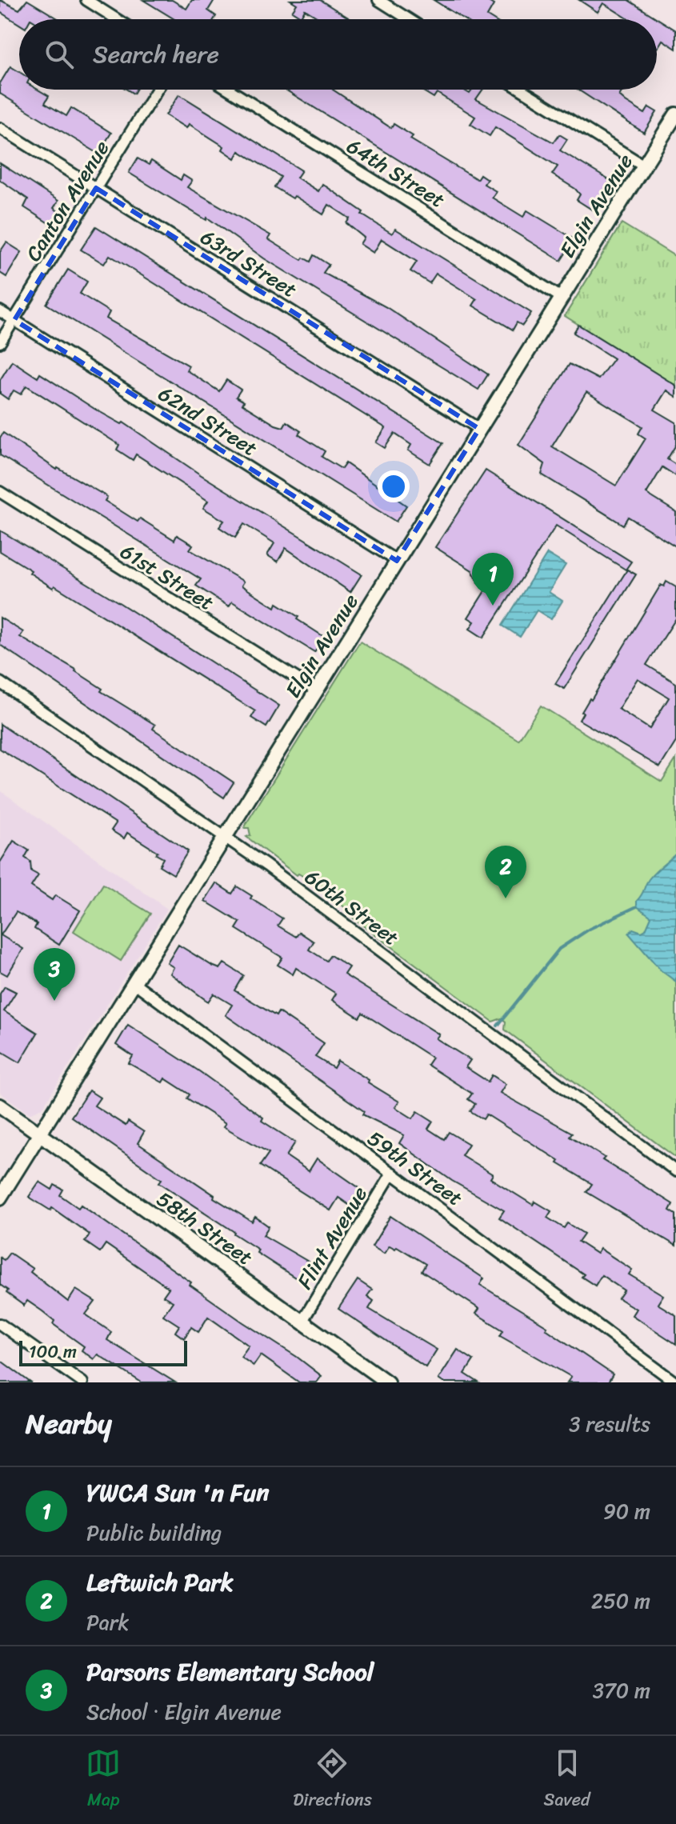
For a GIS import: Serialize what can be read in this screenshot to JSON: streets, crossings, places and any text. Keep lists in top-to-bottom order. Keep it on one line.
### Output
{"streets":{"street":["64th Street","Canton Avenue","Elgin Avenue","63rd Street","62nd Street","61st Street","60th Street","59th Street","58th Street","Flint Avenue"]},"crossings":[["64th Street","Elgin Avenue"],["Canton Avenue","63rd Street"],["Canton Avenue","62nd Street"],["Elgin Avenue","63rd Street"],["Elgin Avenue","62nd Street"],["Elgin Avenue","61st Street"],["Elgin Avenue","60th Street"],["Elgin Avenue","59th Street"],["Elgin Avenue","58th Street"],["59th Street","Flint Avenue"],["58th Street","Flint Avenue"]],"scale_bar":"100 m","page":{"search":"Search here","pins":["1","2","3"],"scale":"100 m","heading":["Nearby","3 results"],"list":[{"mark":"1","name":"YWCA Sun 'n Fun","note":"Public building","value":"90 m"},{"mark":"2","name":"Leftwich Park","note":"Park","value":"250 m"},{"mark":"3","name":"Parsons Elementary School","note":"School · Elgin Avenue","value":"370 m"}],"nav":["Map","Directions","Saved"]}}
